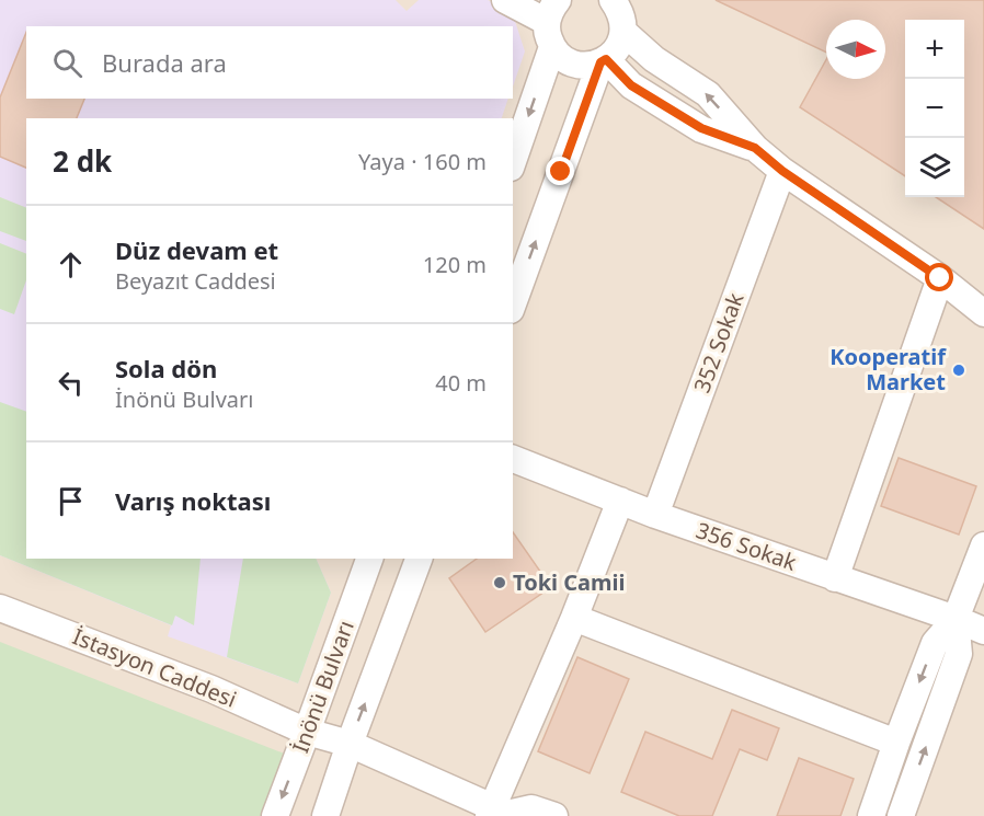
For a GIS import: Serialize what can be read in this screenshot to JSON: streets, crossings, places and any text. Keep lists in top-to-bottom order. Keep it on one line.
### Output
{"streets":{"street":["352 Sokak","356 Sokak","İstasyon Caddesi","İnönü Bulvarı"]},"crossings":[["352 Sokak","356 Sokak"],["İstasyon Caddesi","İnönü Bulvarı"]],"places":["Kooperatif Market","Toki Camii"],"north":"right","page":{"map_buttons":["+","−"],"search":"Burada ara","heading":["2 dk","Yaya · 160 m"],"list":[["Düz devam et","Beyazıt Caddesi","120 m"],["Sola dön","İnönü Bulvarı","40 m"],"Varış noktası"]}}
